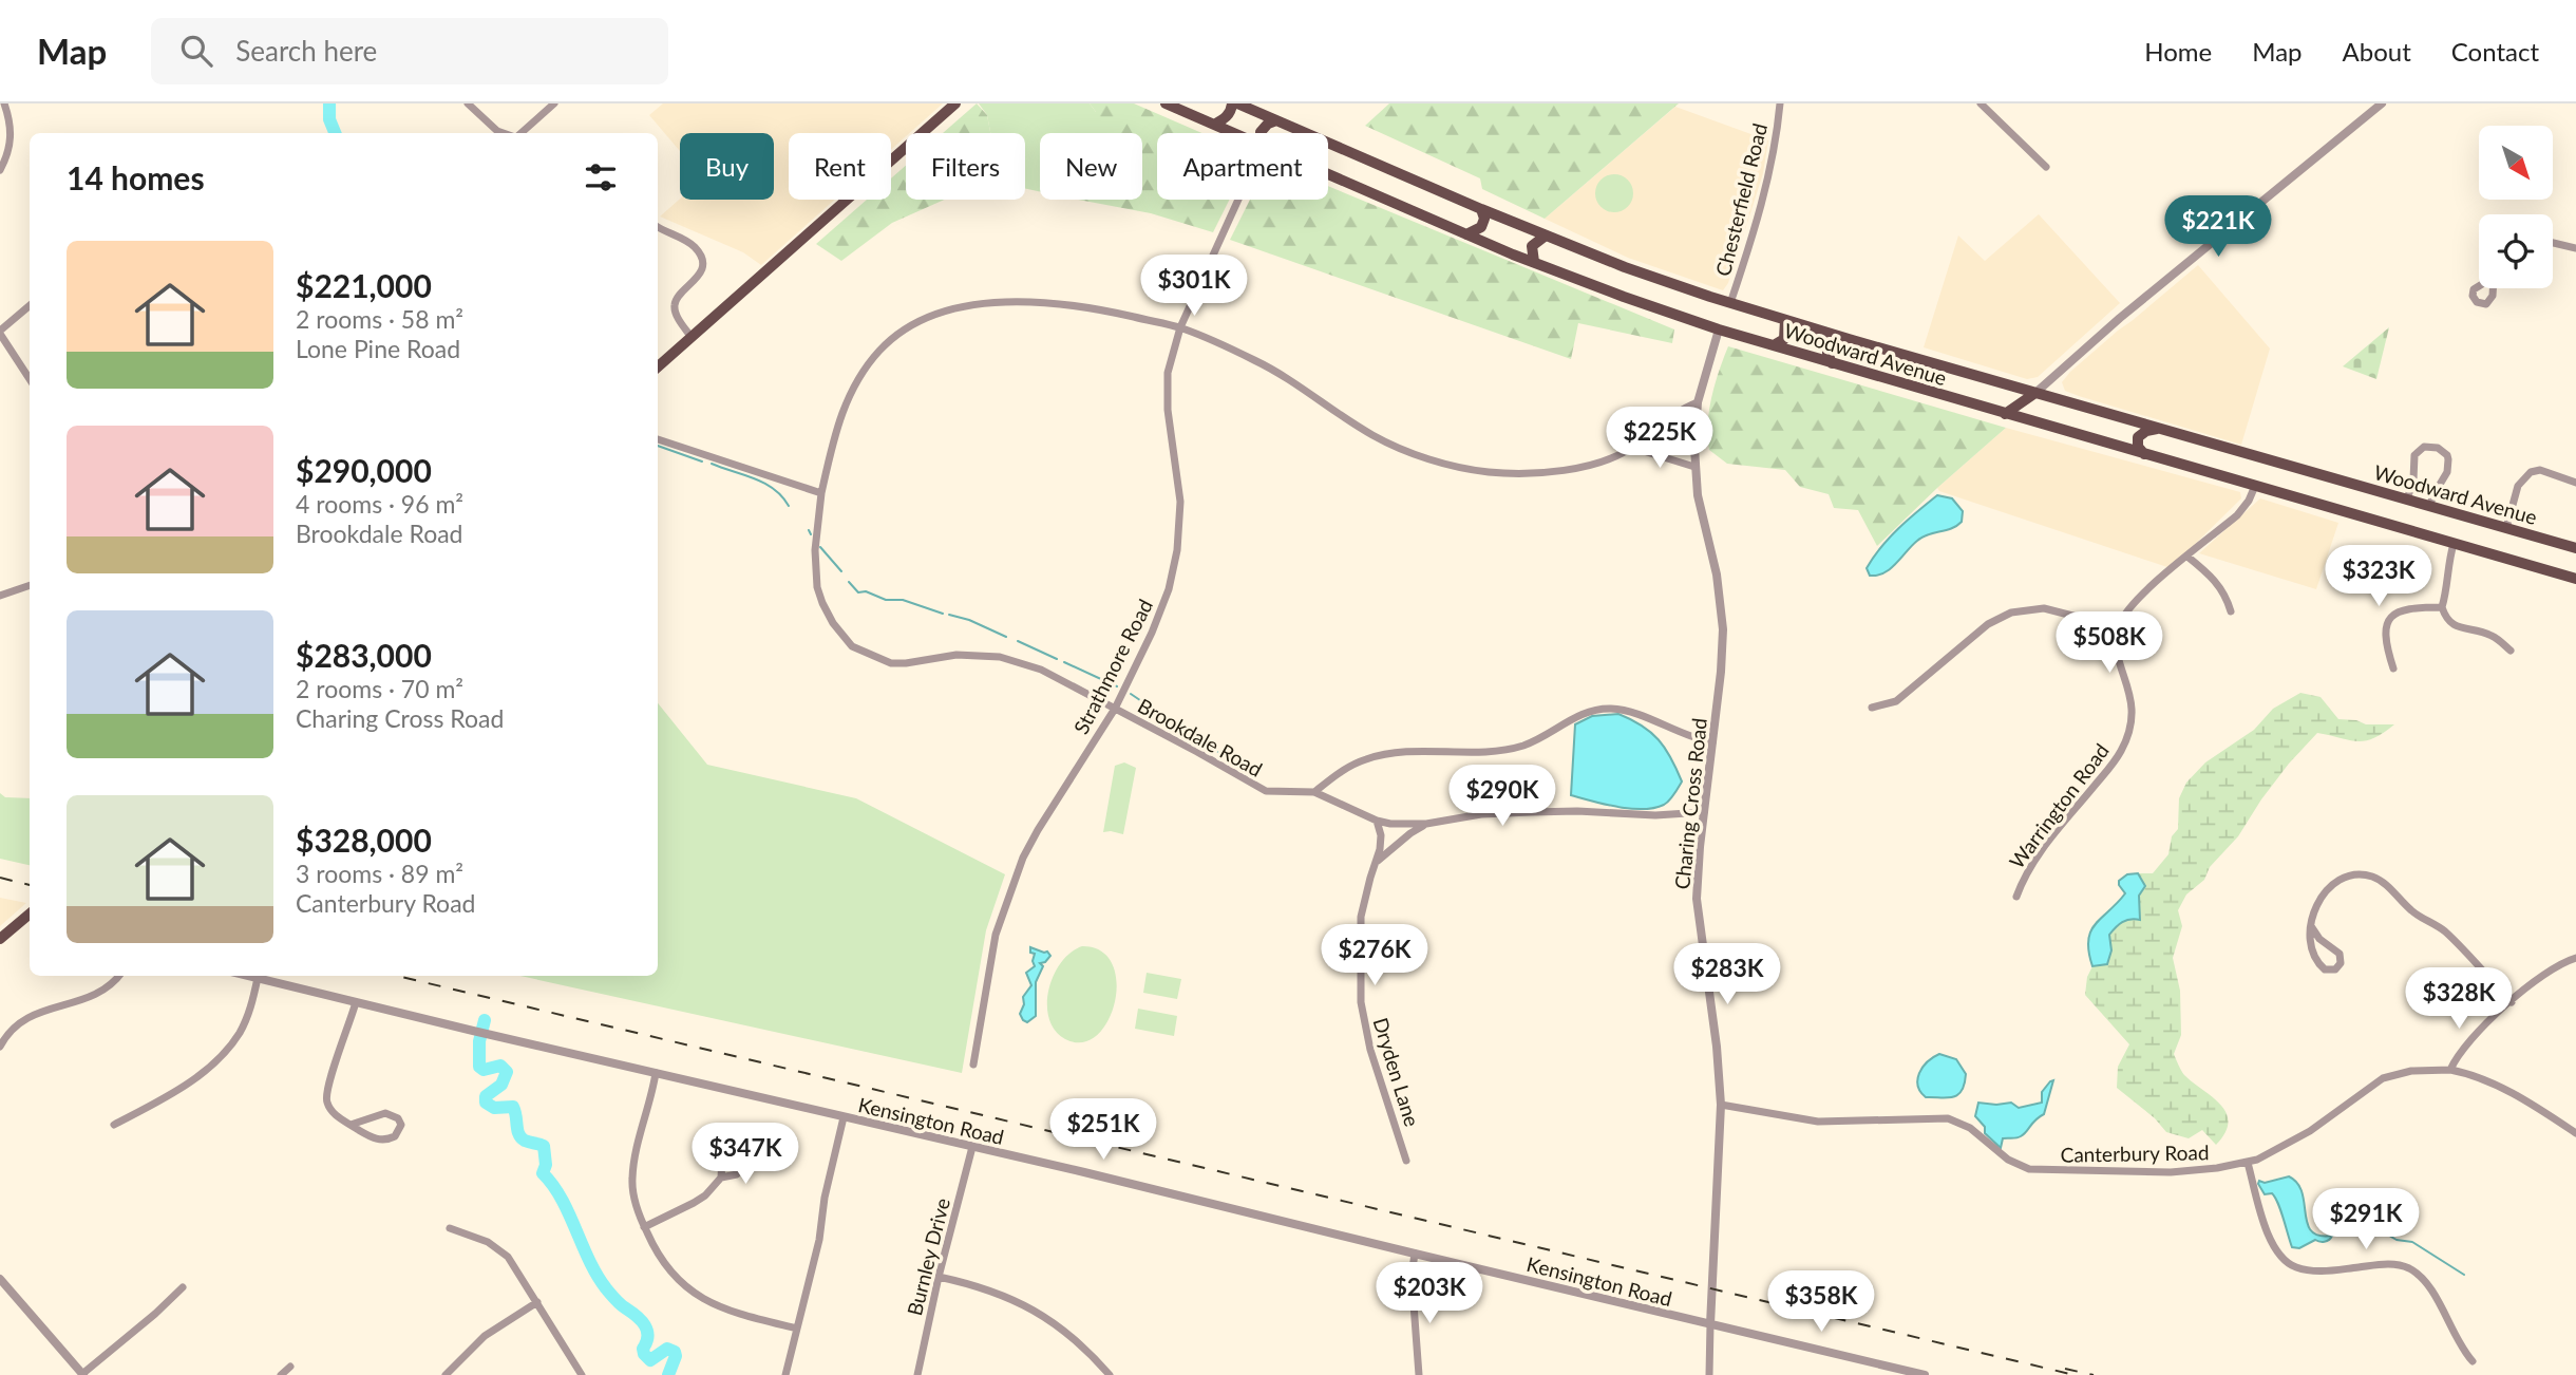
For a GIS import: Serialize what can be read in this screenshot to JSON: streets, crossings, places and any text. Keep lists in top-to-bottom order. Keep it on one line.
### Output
{"streets":{"main road":["Woodward Avenue"],"street":["Chesterfield Road","Strathmore Road","Brookdale Road","Charing Cross Road","Warrington Road","Dryden Lane","Kensington Road","Canterbury Road","Burnley Drive"]},"crossings":[["Chesterfield Road","Woodward Avenue"],["Woodward Avenue","Charing Cross Road"],["Strathmore Road","Brookdale Road"],["Brookdale Road","Charing Cross Road"],["Brookdale Road","Dryden Lane"],["Charing Cross Road","Kensington Road"],["Charing Cross Road","Canterbury Road"],["Kensington Road","Burnley Drive"]],"north":"bottom right","page":{"header":"Map","search":"Search here","nav":["Home","Map","About","Contact"],"chip":["Buy","Rent","Filters","New","Apartment"],"heading":"14 homes","price":["$221K","$301K","$225K","$323K","$508K","$290K","$276K","$283K","$328K","$251K","$347K","$291K","$203K","$358K"],"list":[{"name":"$221,000","note":"2 rooms · 58 m² · Lone Pine Road"},{"name":"$290,000","note":"4 rooms · 96 m² · Brookdale Road"},{"name":"$283,000","note":"2 rooms · 70 m² · Charing Cross Road"},{"name":"$328,000","note":"3 rooms · 89 m² · Canterbury Road"}]}}
